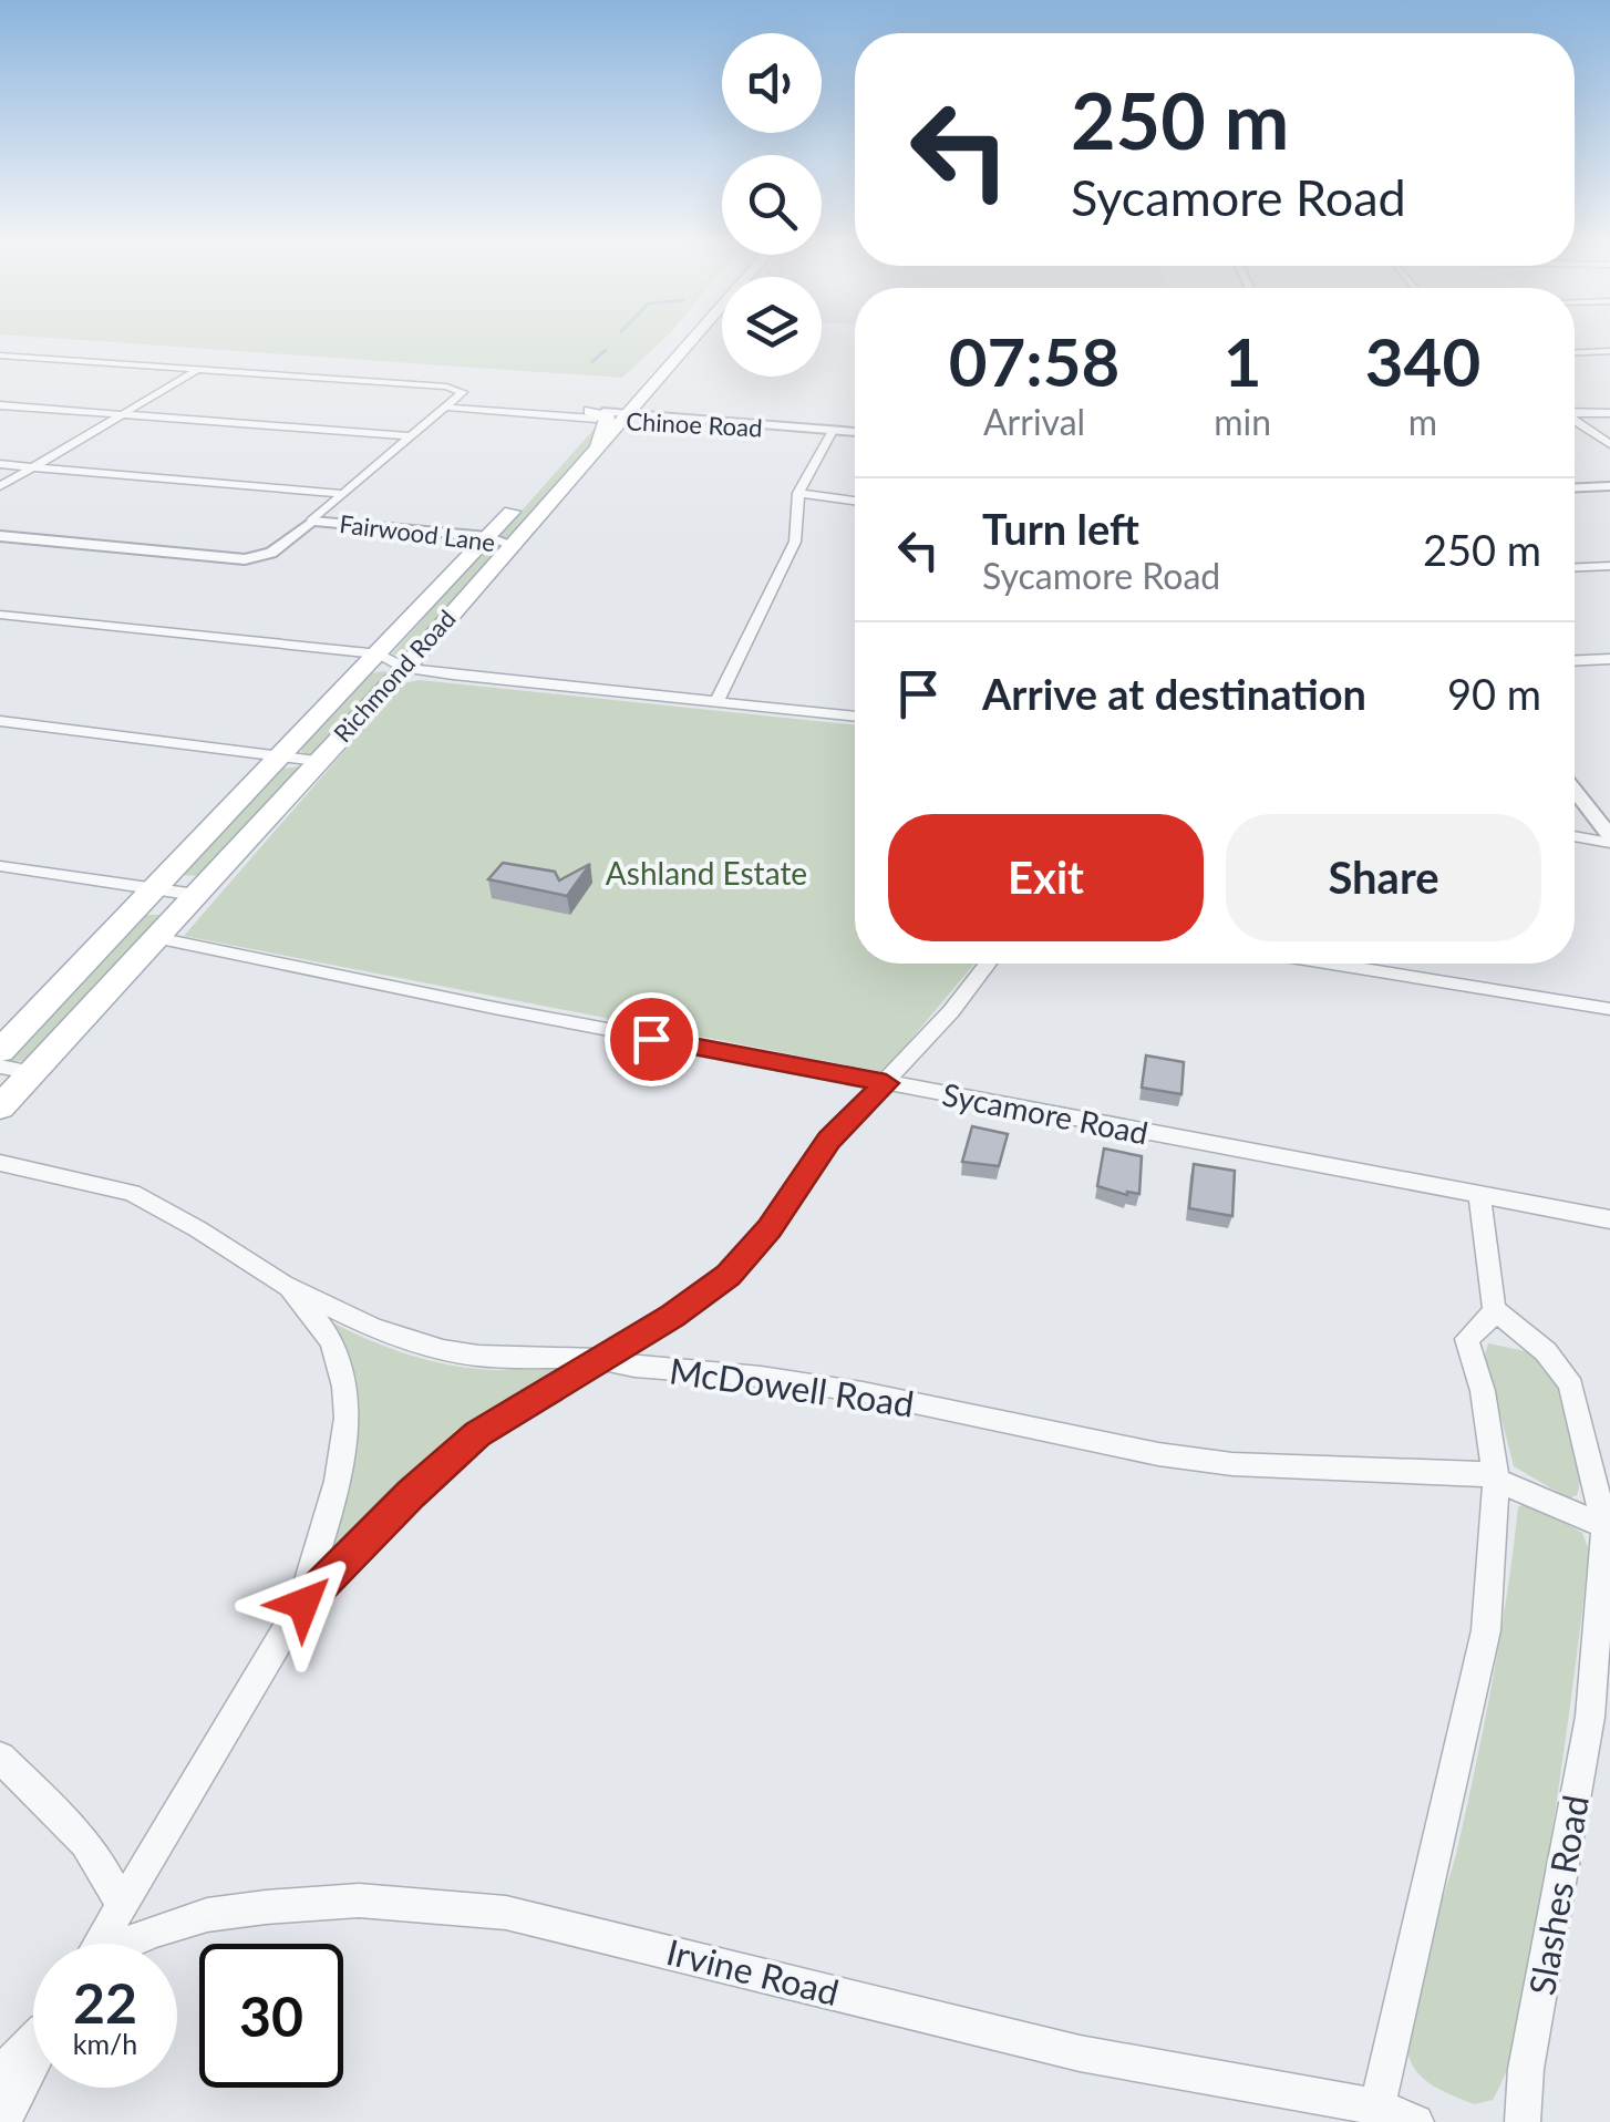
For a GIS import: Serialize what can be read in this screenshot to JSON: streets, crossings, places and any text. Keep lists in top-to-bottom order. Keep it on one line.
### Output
{"streets":{"main road":["Richmond Road"],"street":["Chinoe Road","Fairwood Lane","Sycamore Road","McDowell Road","Slashes Road","Irvine Road"]},"crossings":[["Chinoe Road","Richmond Road"],["Fairwood Lane","Richmond Road"],["Richmond Road","Sycamore Road"],["McDowell Road","Slashes Road"]],"parks":["Ashland Estate"],"page":{"turn":["250 m","Sycamore Road"],"eta":["07:58","Arrival","1","min","340","m"],"list":[{"name":"Turn left","note":"Sycamore Road","value":"250 m"},{"name":"Arrive at destination","value":"90 m"}],"buttons":["Exit","Share"],"speed":"22 km/h","limit":"30"}}
